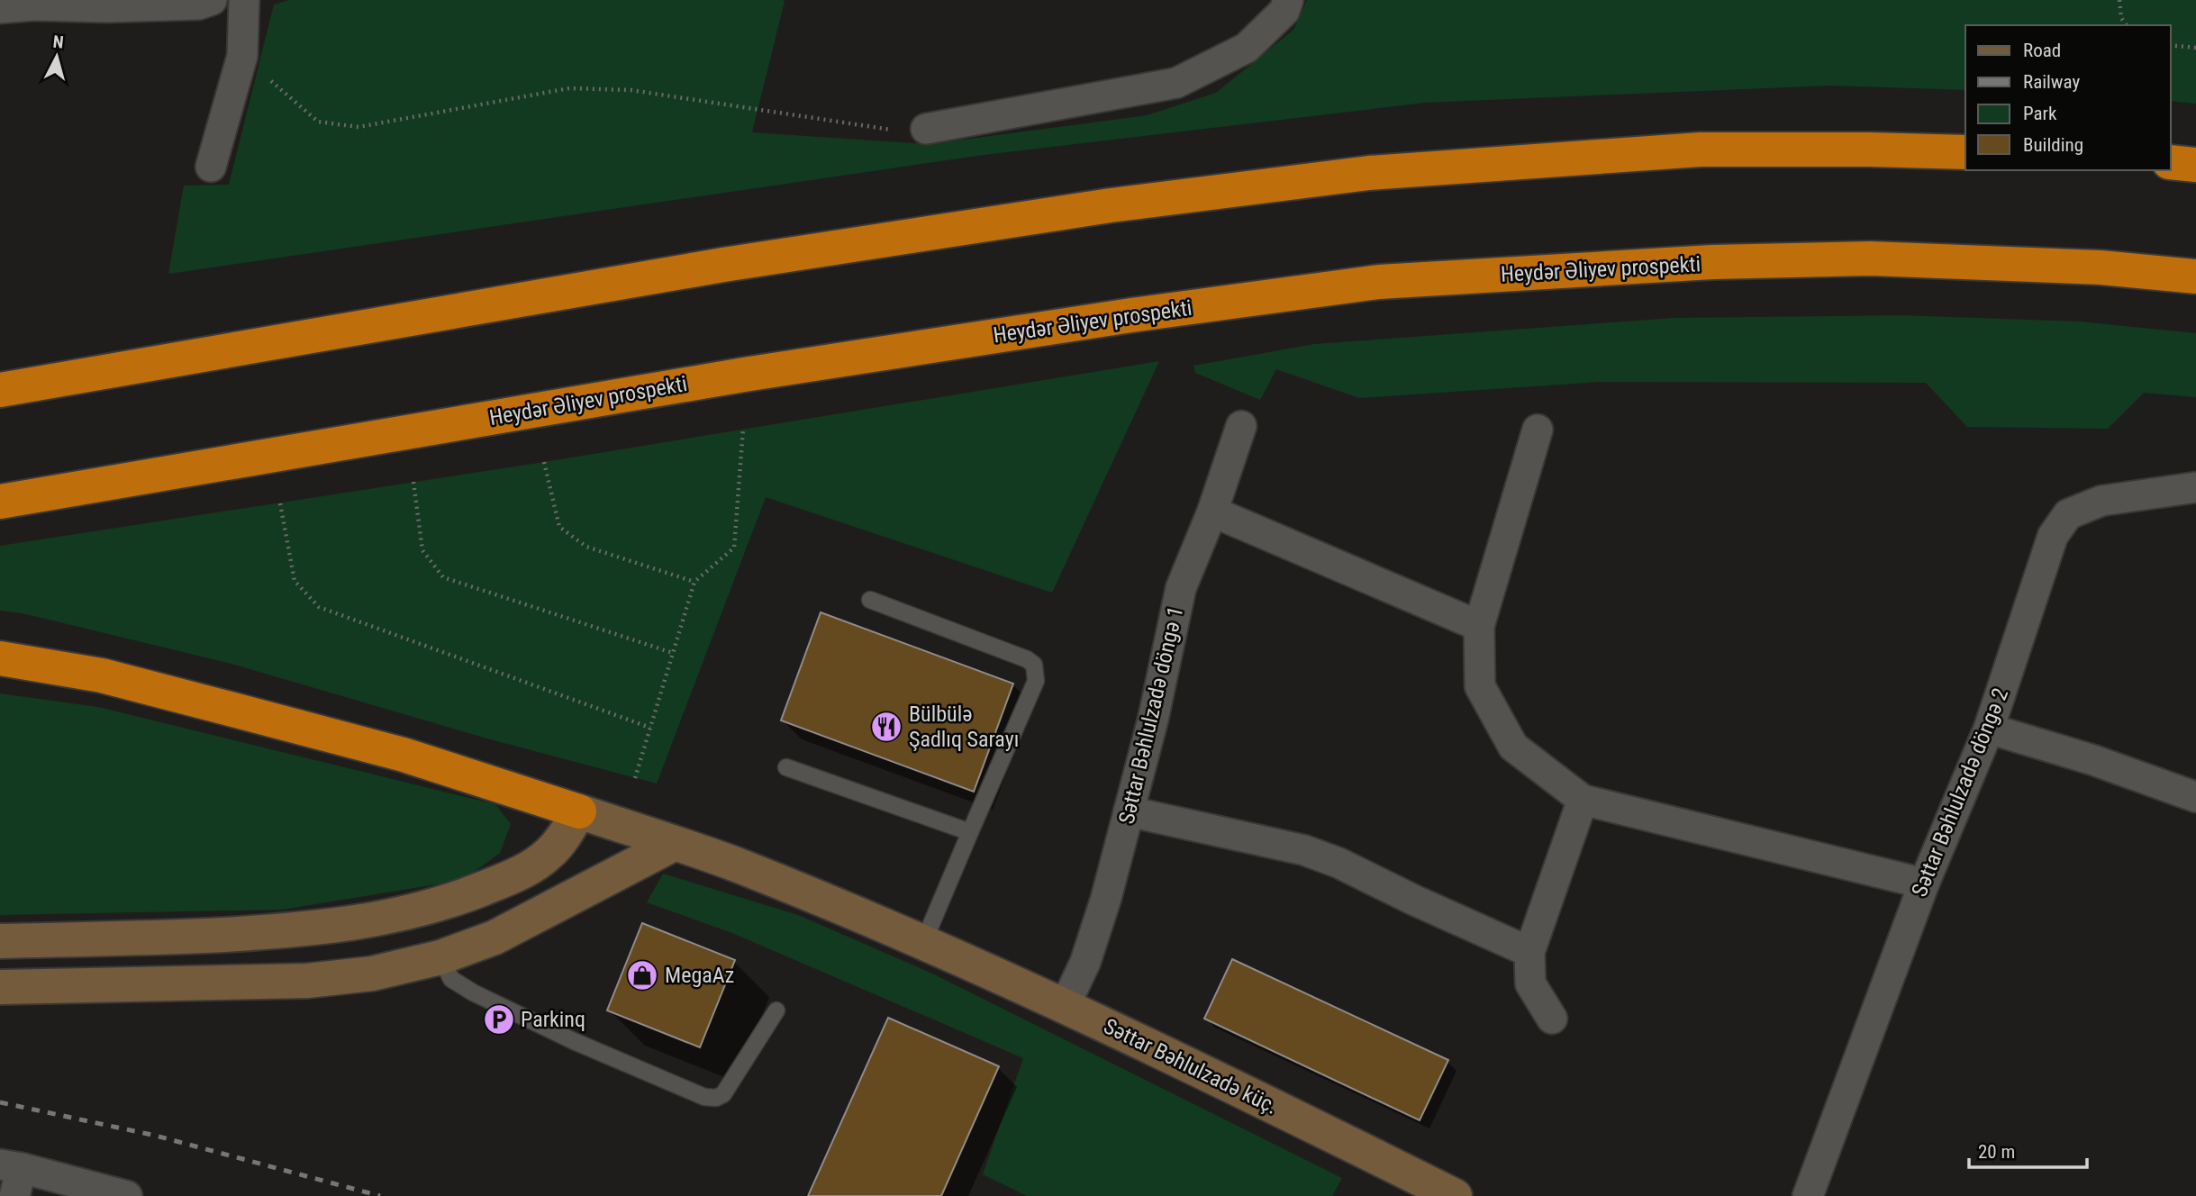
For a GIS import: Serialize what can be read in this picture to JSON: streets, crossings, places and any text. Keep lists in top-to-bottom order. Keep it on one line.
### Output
{"streets":{"highway":["Heydər Əliyev prospekti"],"main road":["Səttar Bəhlulzadə küç."],"street":["Səttar Bəhlulzadə döngə 1","Səttar Bəhlulzadə döngə 2"]},"crossings":[["Səttar Bəhlulzadə döngə 1","Səttar Bəhlulzadə küç."]],"places":{"restaurant":["Bülbülə Şadlıq Sarayı"],"shop":["MegaAz"],"parking":["Parkinq"]},"legend":["Road","Railway","Park","Building"],"scale_bar":"20 m","north":"top"}
